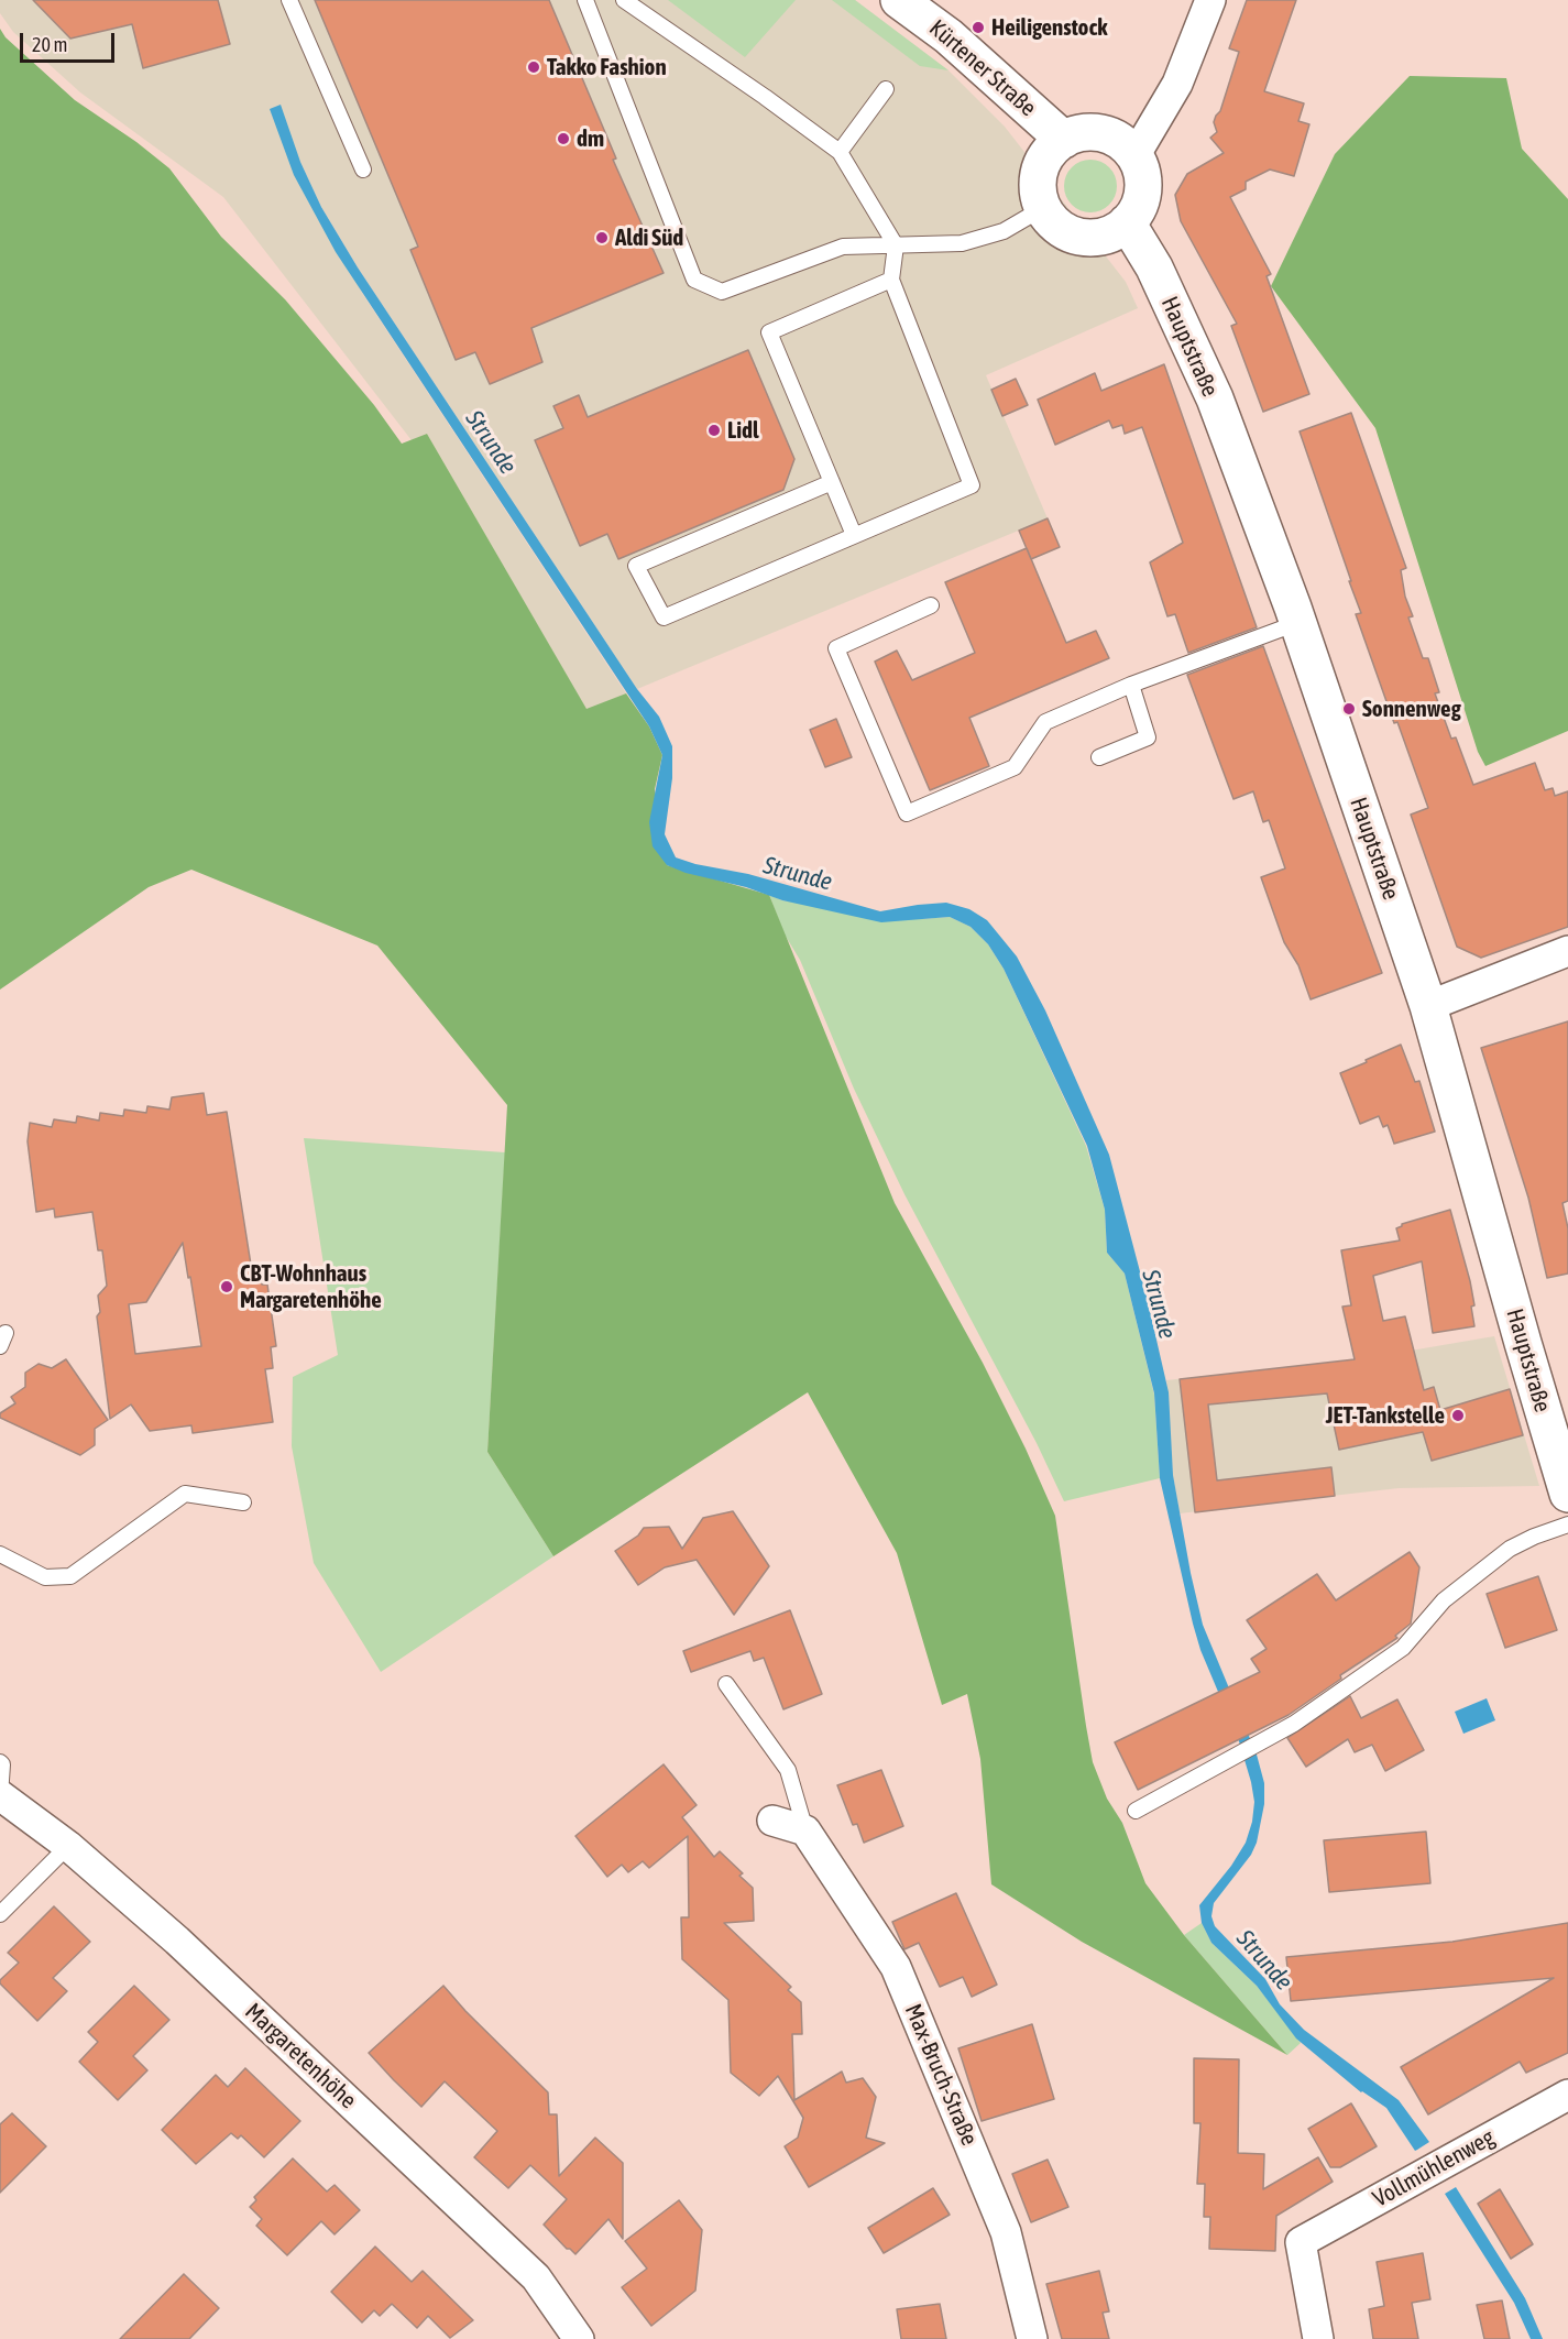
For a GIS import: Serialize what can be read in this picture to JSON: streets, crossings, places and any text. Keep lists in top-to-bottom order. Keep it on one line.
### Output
{"streets":{"main road":["Kürtener Straße","Hauptstraße"],"street":["Margaretenhöhe","Max-Bruch-Straße","Vollmühlenweg"]},"crossings":[["Kürtener Straße","Hauptstraße"]],"water":["Strunde"],"places":["Heiligenstock","Takko Fashion","dm","Aldi Süd","Lidl","Sonnenweg","CBT-Wohnhaus Margaretenhöhe","JET-Tankstelle"],"scale_bar":"20 m"}
